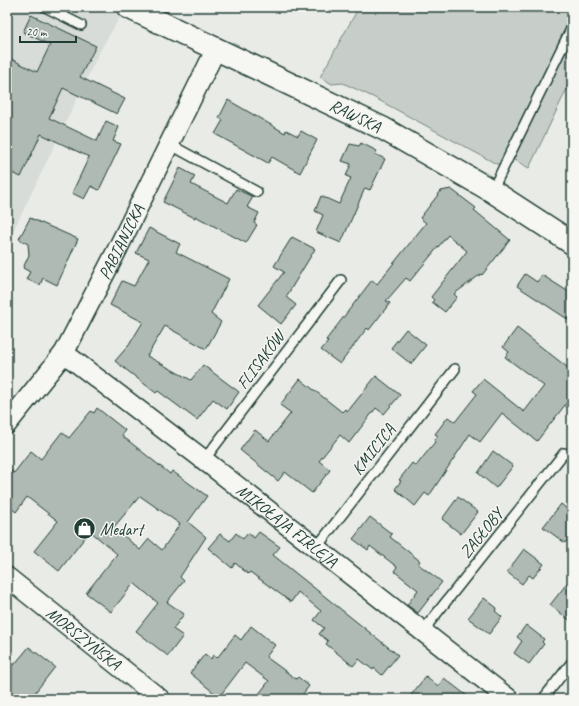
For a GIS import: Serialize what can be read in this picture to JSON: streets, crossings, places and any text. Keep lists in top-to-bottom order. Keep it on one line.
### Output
{"streets":{"street":["RAWSKA","PABIANICKA","MIKOŁAJA FIRLEJA","MORSZYŃSKA"],"lane":["FLISAKÓW","KMICICA","ZAGŁOBY"]},"crossings":[["RAWSKA","PABIANICKA"],["PABIANICKA","MIKOŁAJA FIRLEJA"],["FLISAKÓW","MIKOŁAJA FIRLEJA"],["KMICICA","MIKOŁAJA FIRLEJA"],["MIKOŁAJA FIRLEJA","ZAGŁOBY"]],"places":{"shop":["Medart"]},"scale_bar":"20 m"}
